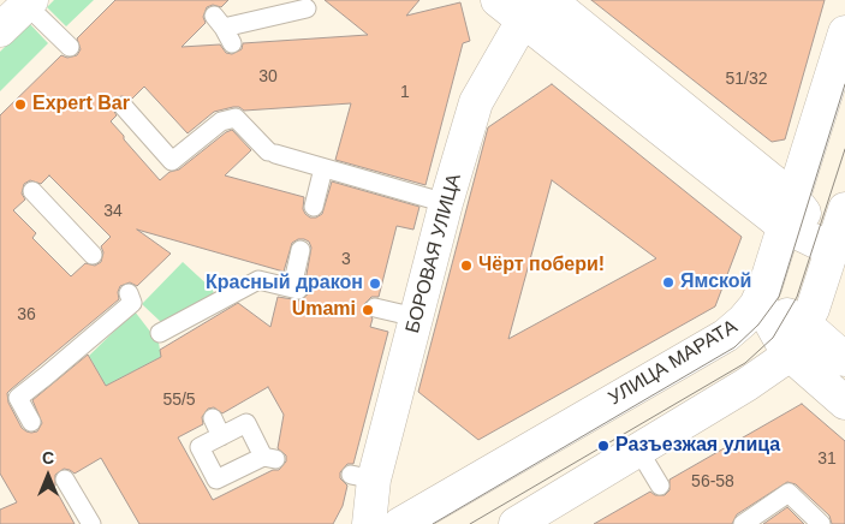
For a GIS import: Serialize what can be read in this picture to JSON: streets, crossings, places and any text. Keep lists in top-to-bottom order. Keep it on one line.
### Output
{"streets":{"street":["БОРОВАЯ УЛИЦА","УЛИЦА МАРАТА"]},"places":["Expert Bar","Чёрт побери!","Ямской","Красный дракон","Umami","Разъезжая улица"],"house_numbers":["30","51/32","1","34","3","36","55/5","31","56-58"],"north":"top"}
